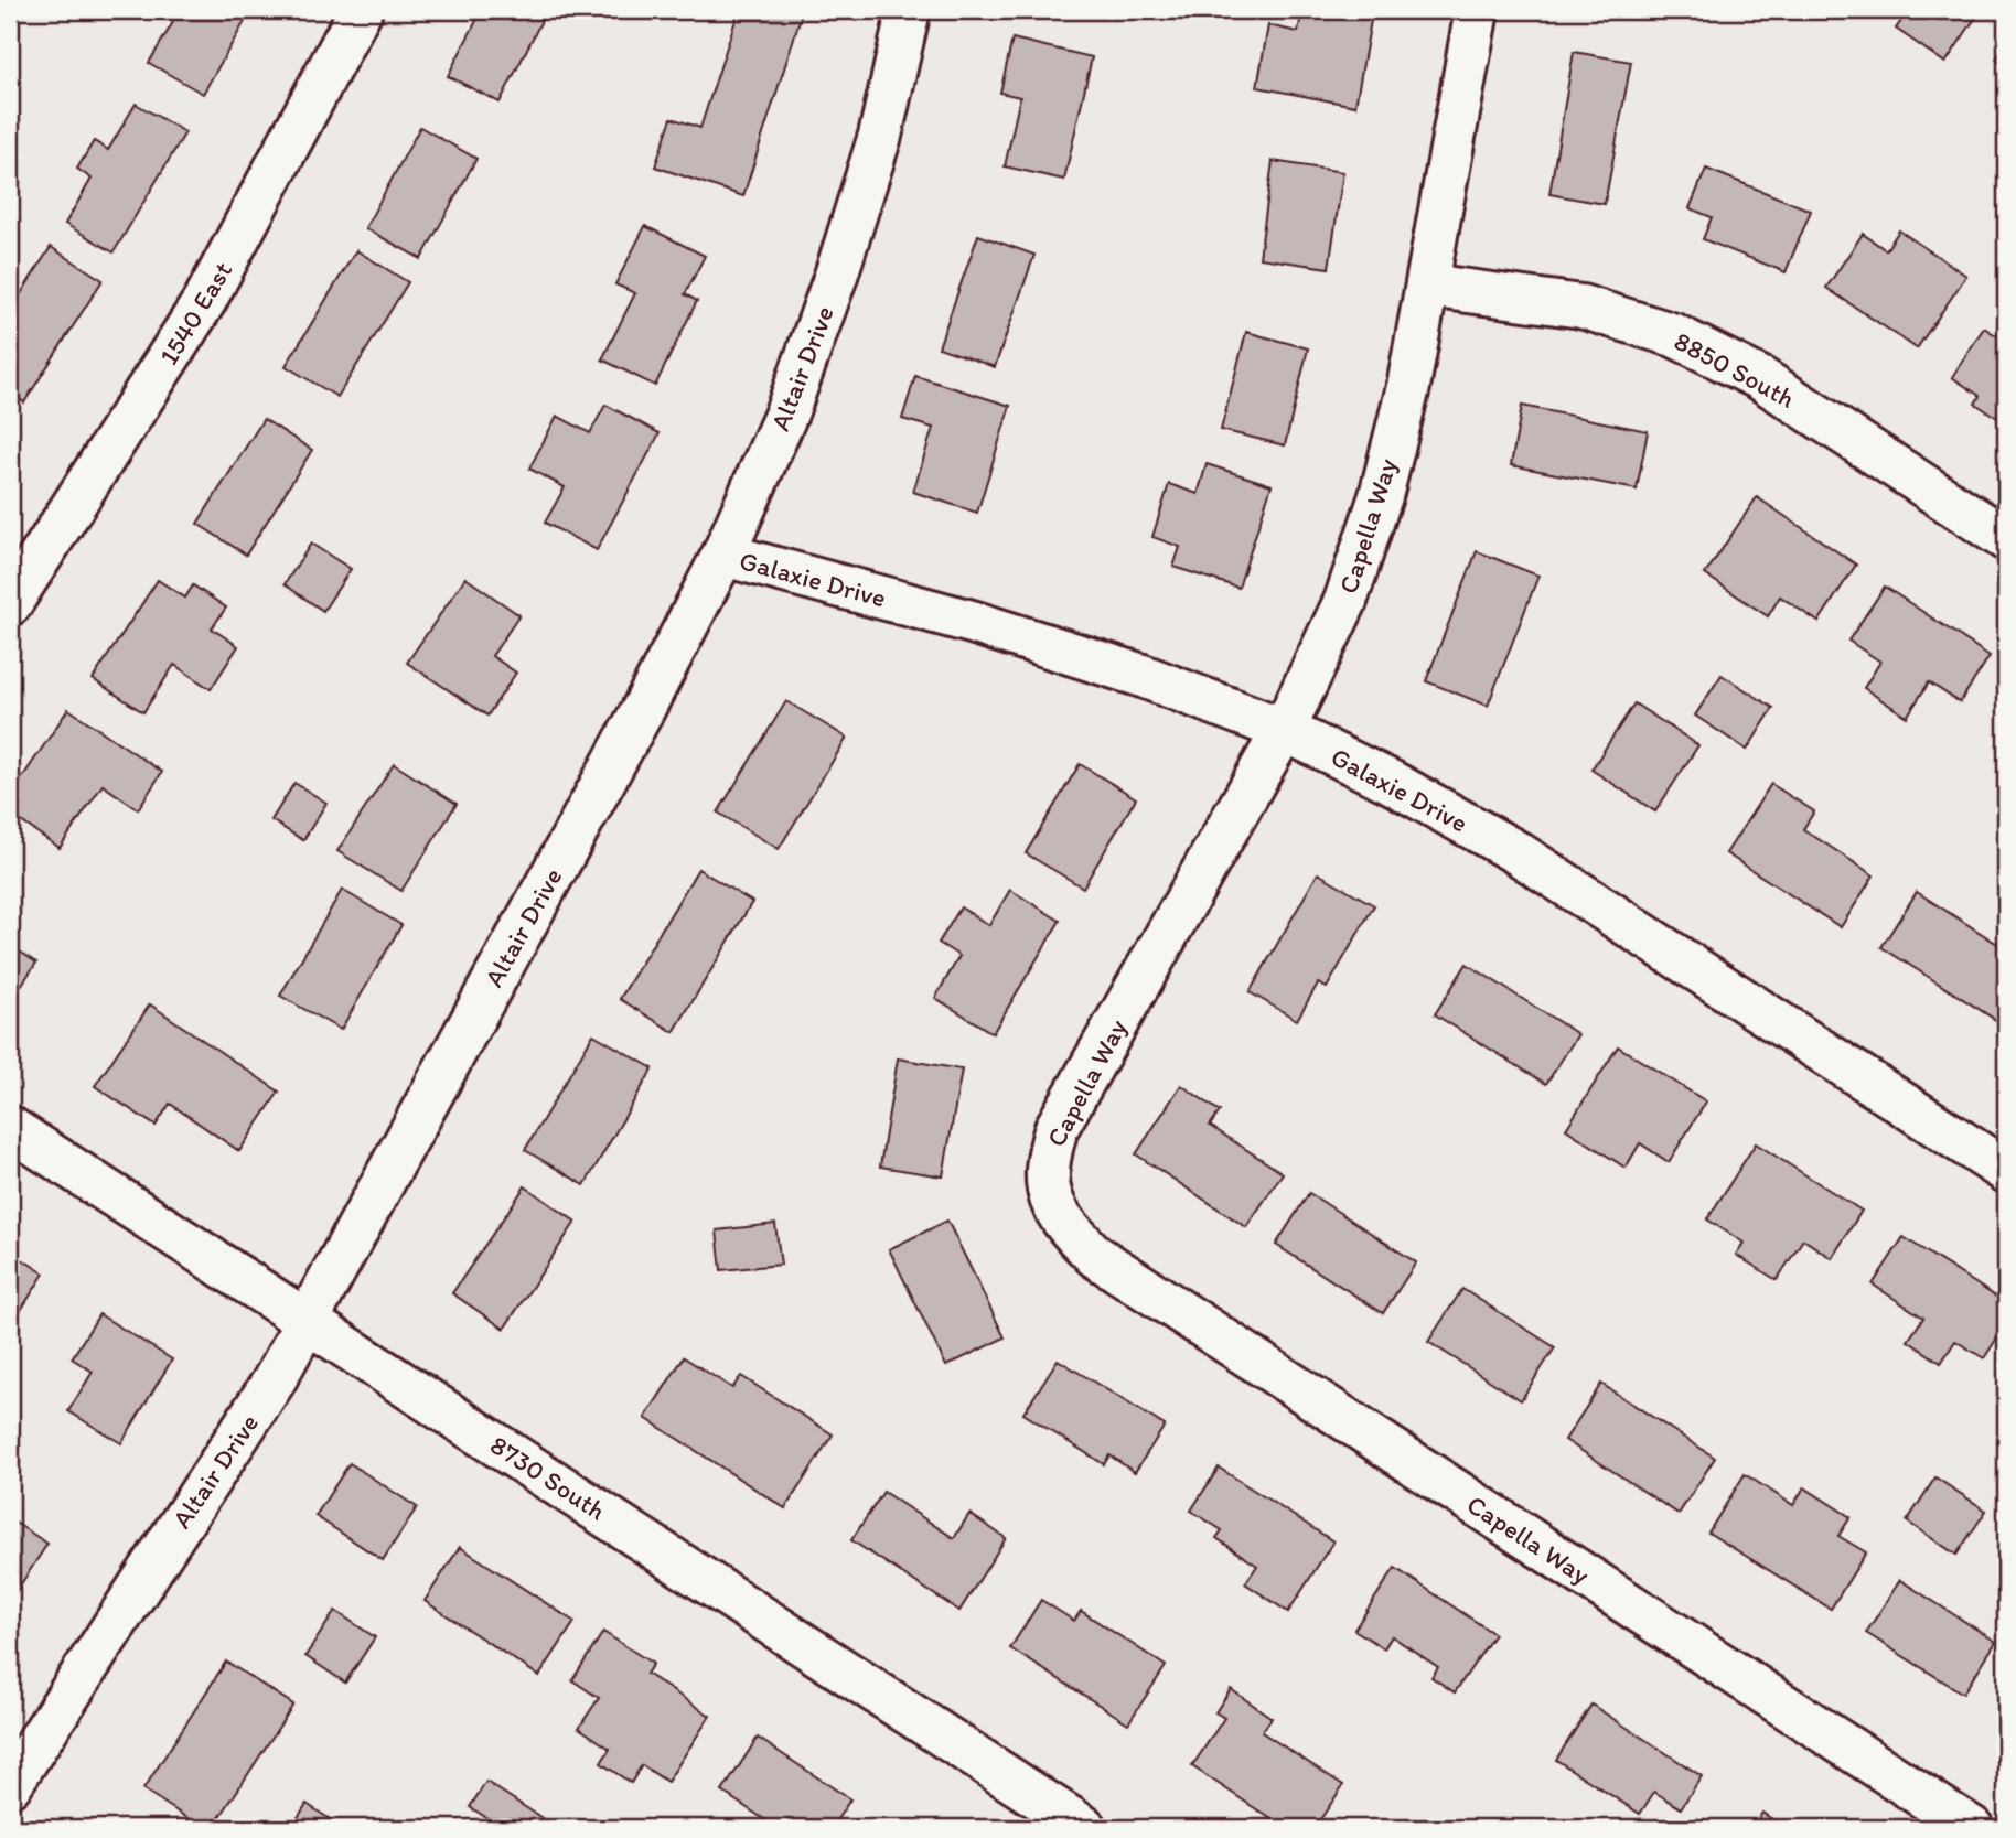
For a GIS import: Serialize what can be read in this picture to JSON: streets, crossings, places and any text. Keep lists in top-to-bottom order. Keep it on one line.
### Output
{"streets":{"street":["1540 East","Altair Drive","8850 South","Capella Way","Galaxie Drive","8730 South"]},"crossings":[["Altair Drive","Galaxie Drive"],["Altair Drive","8730 South"],["8850 South","Capella Way"],["Capella Way","Galaxie Drive"]]}
